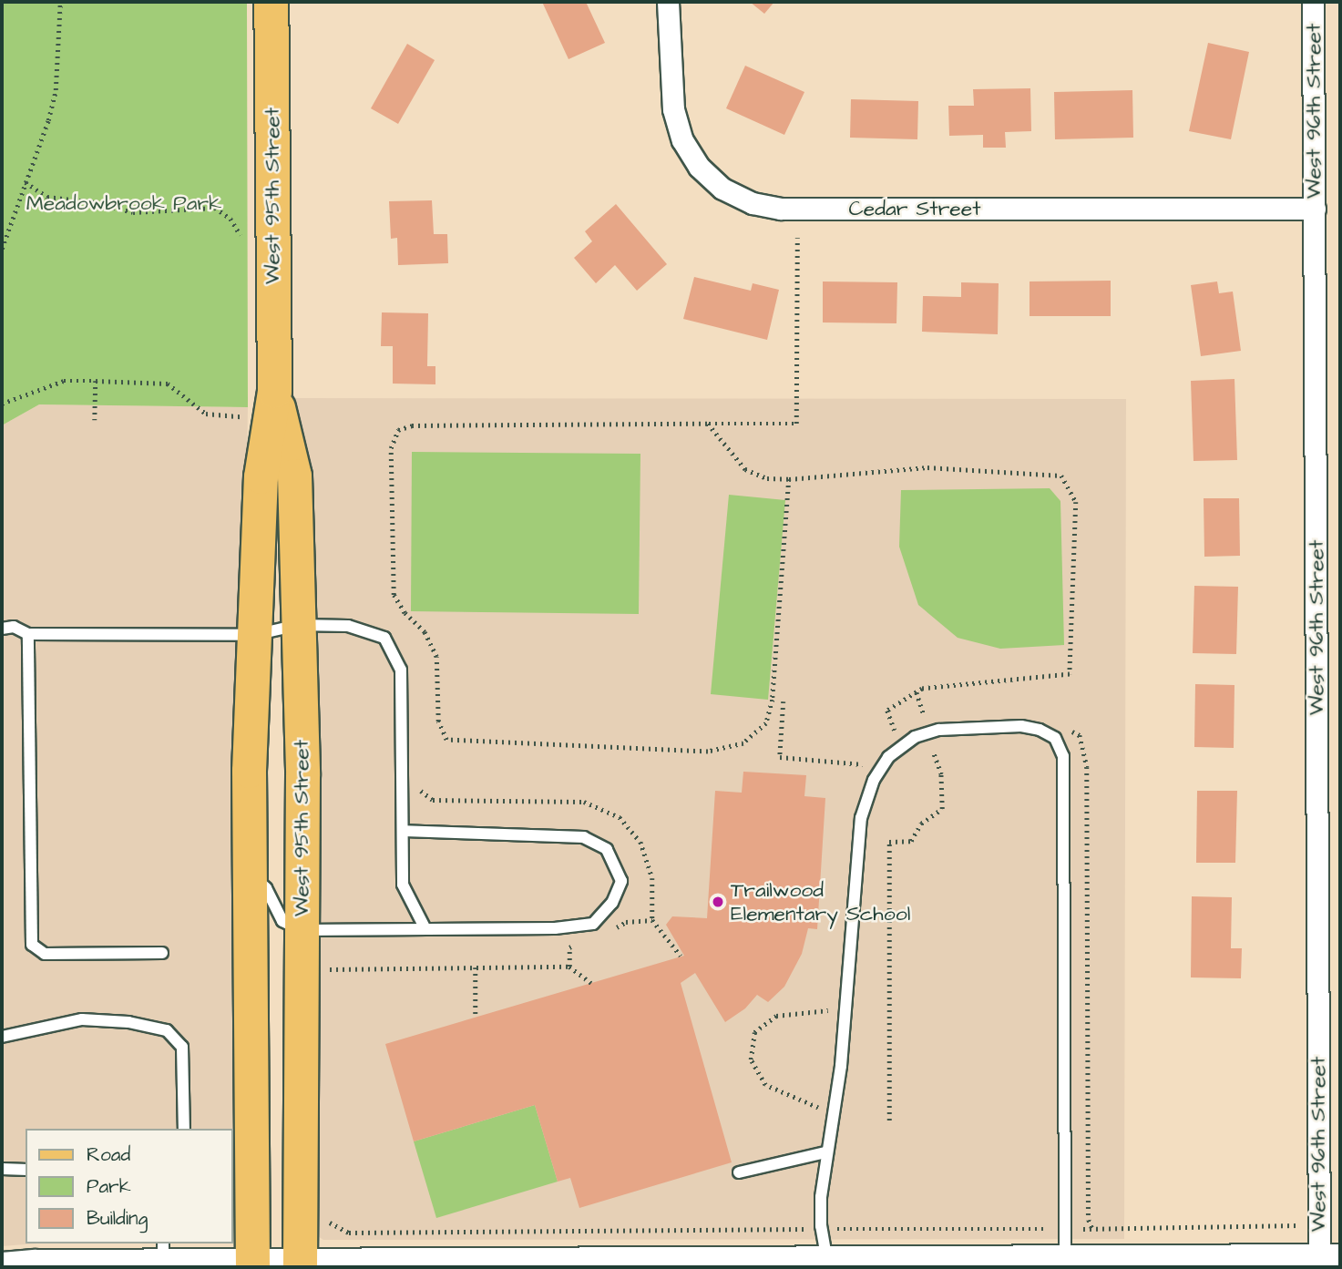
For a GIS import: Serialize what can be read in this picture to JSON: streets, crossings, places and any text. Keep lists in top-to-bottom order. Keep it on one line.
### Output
{"streets":{"main road":["West 95th Street"],"street":["West 96th Street","Cedar Street"]},"crossings":[["West 96th Street","Cedar Street"]],"parks":["Meadowbrook Park"],"places":["Trailwood Elementary School"],"legend":["Road","Park","Building"]}
